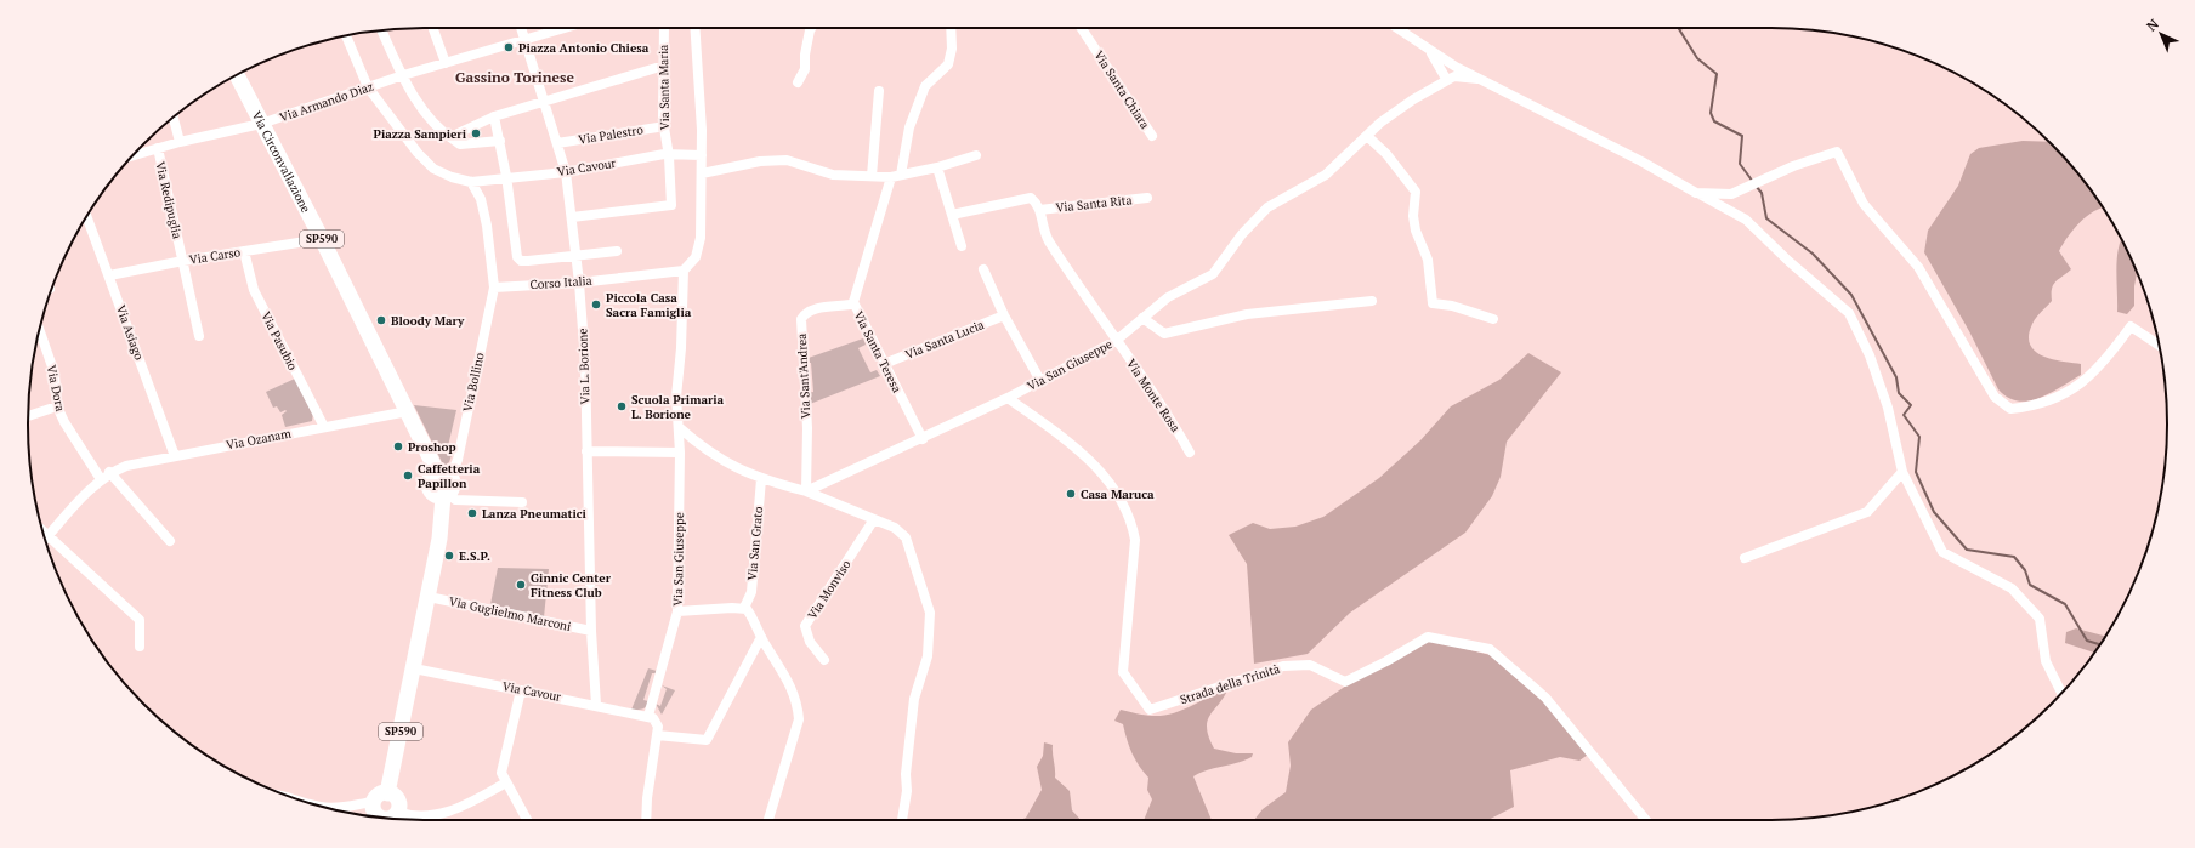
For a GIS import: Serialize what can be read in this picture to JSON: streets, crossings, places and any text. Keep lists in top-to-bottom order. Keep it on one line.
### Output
{"streets":{"main road":["Via Circonvallazione","SP590"],"street":["Via Santa Maria","Via Santa Chiara","Via Armando Diaz","Via Palestro","Via Cavour","Via Redipuglia","Via Santa Rita","Via Carso","Corso Italia","Via Asiago","Via Santa Lucia","Via Pasubio","Via Santa Teresa","Via San Giuseppe","Via L. Borione","Via Sant'Andrea","Via Bollino","Via Dora","Via Monte Rosa","Via Ozanam","Via San Grato","Via Monviso","Via Guglielmo Marconi","Strada della Trinità"]},"crossings":[["Via Santa Maria","Via Palestro"],["Via Santa Maria","Via Cavour"],["Via Santa Maria","Via L. Borione"],["Via Armando Diaz","Via Circonvallazione"],["Via Armando Diaz","Via Redipuglia"],["Via Armando Diaz","Via L. Borione"],["Via Palestro","Via L. Borione"],["Via Circonvallazione","SP590"],["Via Circonvallazione","Via Carso"],["Via Circonvallazione","Via Ozanam"],["Via Cavour","SP590"],["Via Cavour","Via San Giuseppe"],["Via Cavour","Via L. Borione"],["Via Redipuglia","Via Carso"],["Via Santa Rita","Via Monte Rosa"],["SP590","Via Bollino"],["SP590","Via Ozanam"],["SP590","Via Guglielmo Marconi"],["Via Carso","Via Asiago"],["Via Carso","Via Pasubio"],["Corso Italia","Via San Giuseppe"],["Corso Italia","Via L. Borione"],["Corso Italia","Via Bollino"],["Via Asiago","Via Ozanam"],["Via Santa Lucia","Via Santa Teresa"],["Via Pasubio","Via Ozanam"],["Via Santa Teresa","Via San Giuseppe"],["Via Santa Teresa","Via Sant'Andrea"],["Via San Giuseppe","Via Sant'Andrea"],["Via San Giuseppe","Via Monte Rosa"],["Via San Giuseppe","Strada della Trinità"],["Via L. Borione","Via Guglielmo Marconi"],["Via Dora","Via Ozanam"]],"districts":["Gassino Torinese"],"places":["Piazza Antonio Chiesa","Piazza Sampieri","Piccola Casa Sacra Famiglia","Bloody Mary","Scuola Primaria L. Borione","Proshop","Caffetteria Papillon","Casa Maruca","Lanza Pneumatici","E.S.P.","Ginnic Center Fitness Club"],"north":"top left"}
